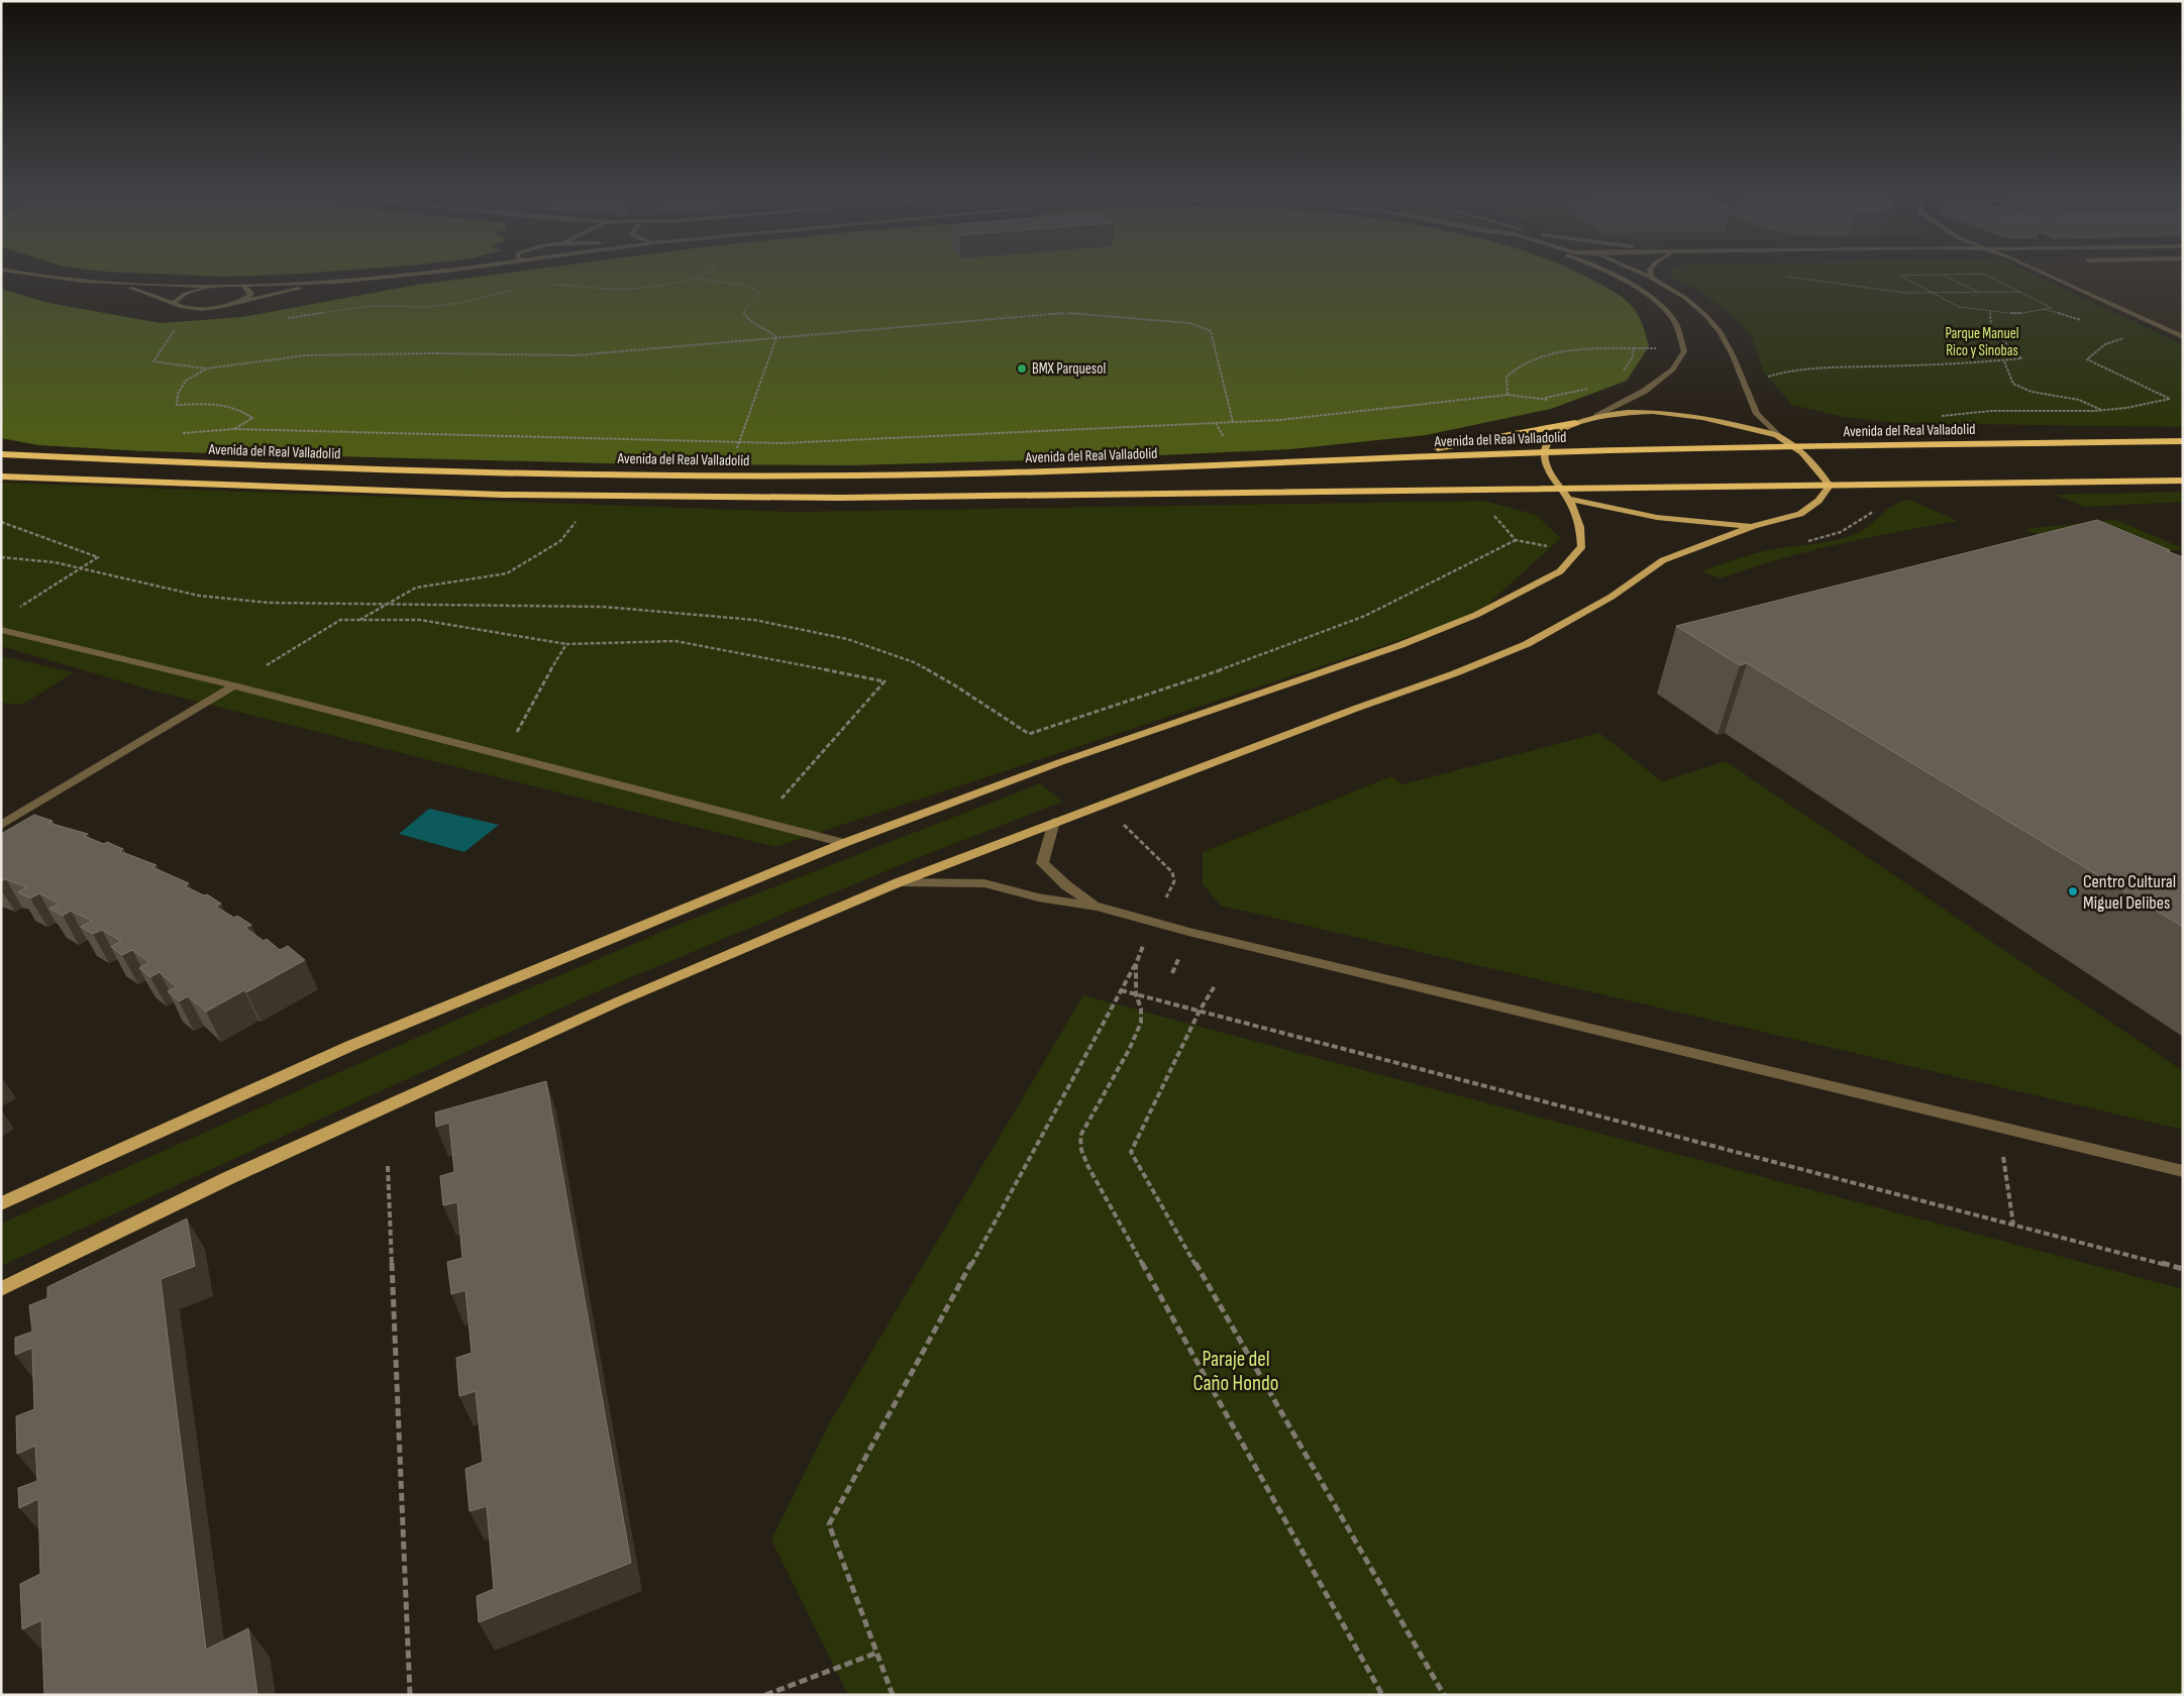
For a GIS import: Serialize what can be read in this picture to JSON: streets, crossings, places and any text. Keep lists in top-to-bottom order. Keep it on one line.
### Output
{"streets":{"highway":["Avenida del Real Valladolid"]},"parks":["Parque Manuel Rico y Sinobas","Paraje del Caño Hondo"],"places":["BMX Parquesol","Centro Cultural Miguel Delibes"]}
